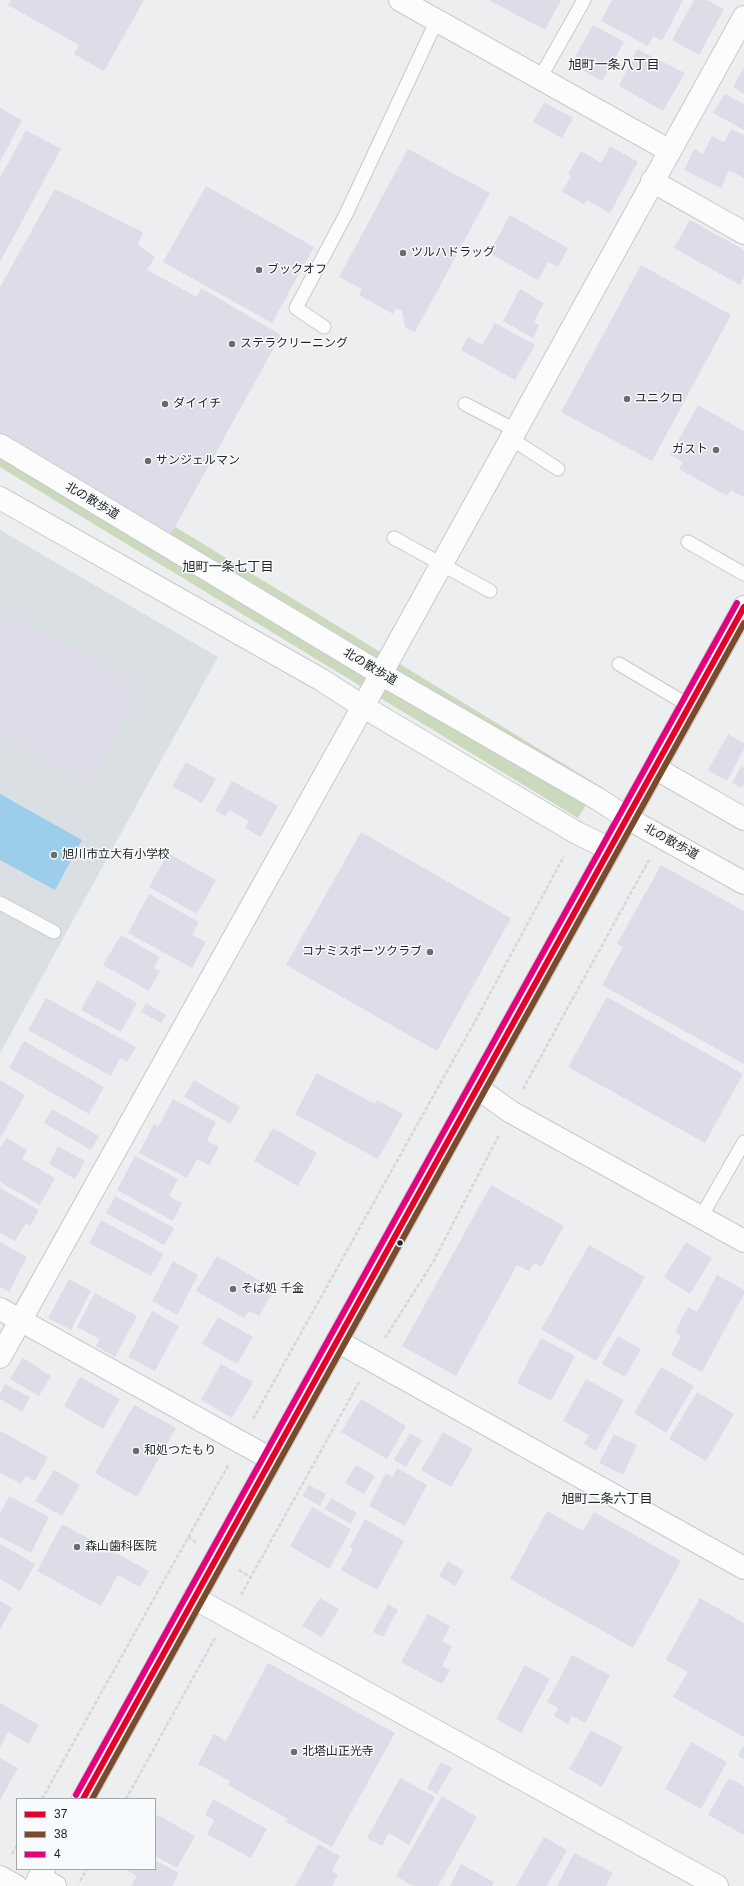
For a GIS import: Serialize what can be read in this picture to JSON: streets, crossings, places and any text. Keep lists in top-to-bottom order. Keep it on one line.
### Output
{"streets":{"street":["北の散歩道"]},"districts":["旭町一条八丁目","旭町一条七丁目","旭町二条六丁目"],"places":["ツルハドラッグ","ブックオフ","ステラクリーニング","ユニクロ","ダイイチ","ガスト","サンジェルマン","旭川市立大有小学校","コナミスポーツクラブ","そば処 千金","和処つたもり","森山歯科医院","北塔山正光寺"],"lines":["transit line 4","transit line 37","transit line 38"],"legend":["37","38","4"]}
